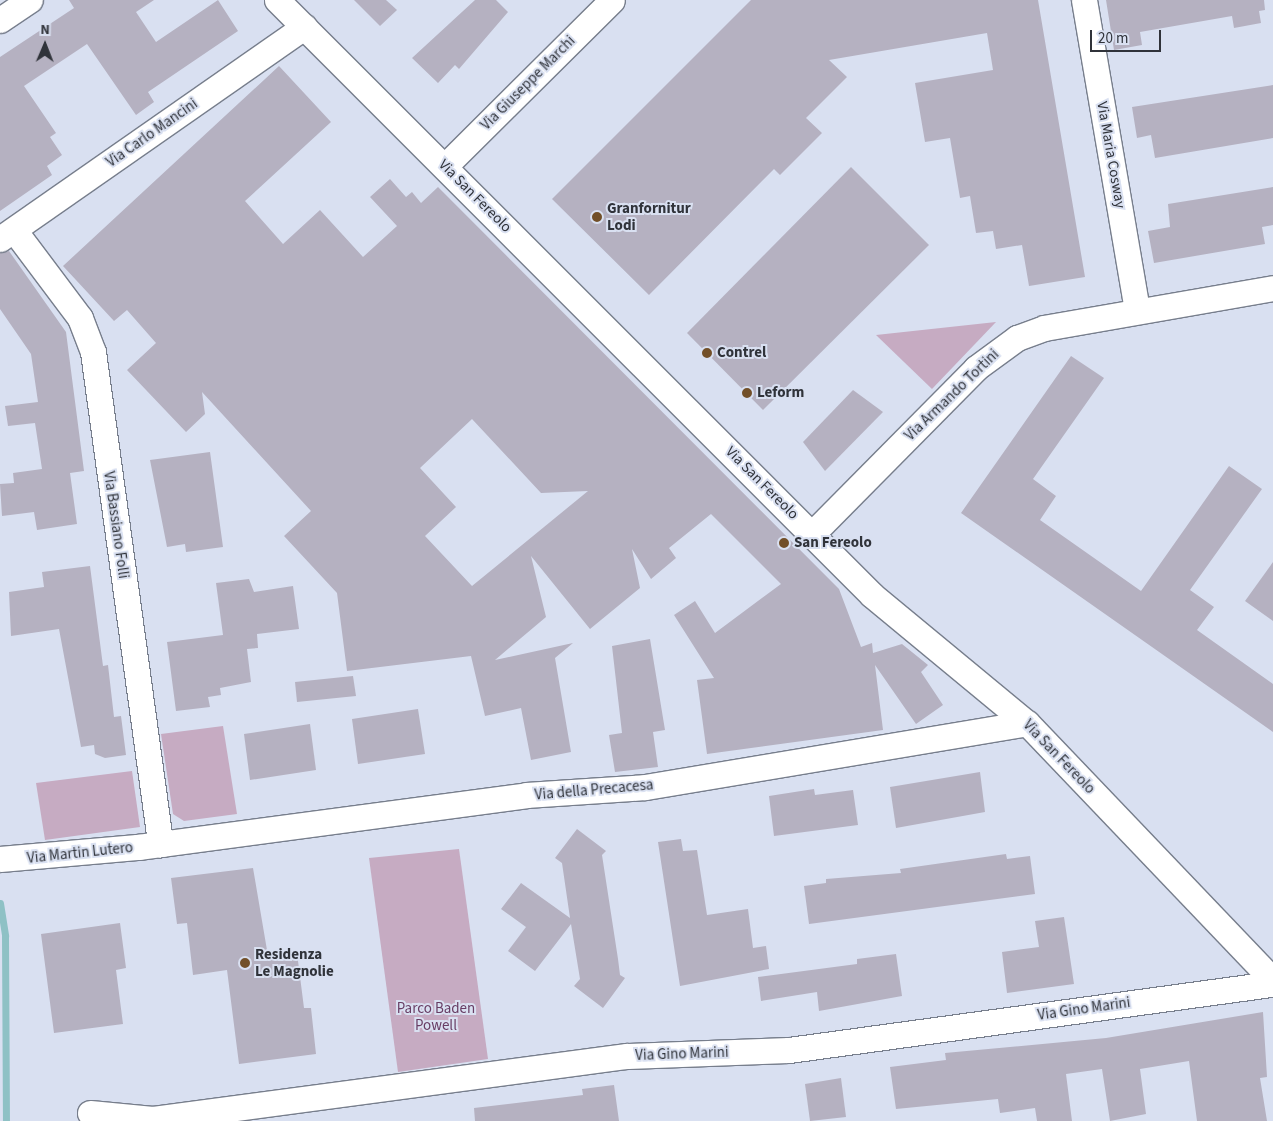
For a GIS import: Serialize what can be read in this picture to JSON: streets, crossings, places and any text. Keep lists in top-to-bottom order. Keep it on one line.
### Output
{"streets":{"street":["Via Giuseppe Marchi","Via Carlo Mancini","Via Maria Cosway","Via San Fereolo","Via Armando Tortini","Via Bassiano Folli","Via della Precacesa","Via Martin Lutero","Via Gino Marini"]},"crossings":[["Via Giuseppe Marchi","Via San Fereolo"],["Via Carlo Mancini","Via San Fereolo"],["Via Carlo Mancini","Via Bassiano Folli"],["Via Maria Cosway","Via Armando Tortini"],["Via San Fereolo","Via Armando Tortini"],["Via San Fereolo","Via della Precacesa"],["Via San Fereolo","Via Gino Marini"],["Via Bassiano Folli","Via della Precacesa"],["Via Bassiano Folli","Via Martin Lutero"],["Via della Precacesa","Via Martin Lutero"]],"parks":["Parco Baden Powell"],"places":["Granfornitur Lodi","Contrel","Leform","San Fereolo","Residenza Le Magnolie"],"scale_bar":"20 m","north":"top"}
